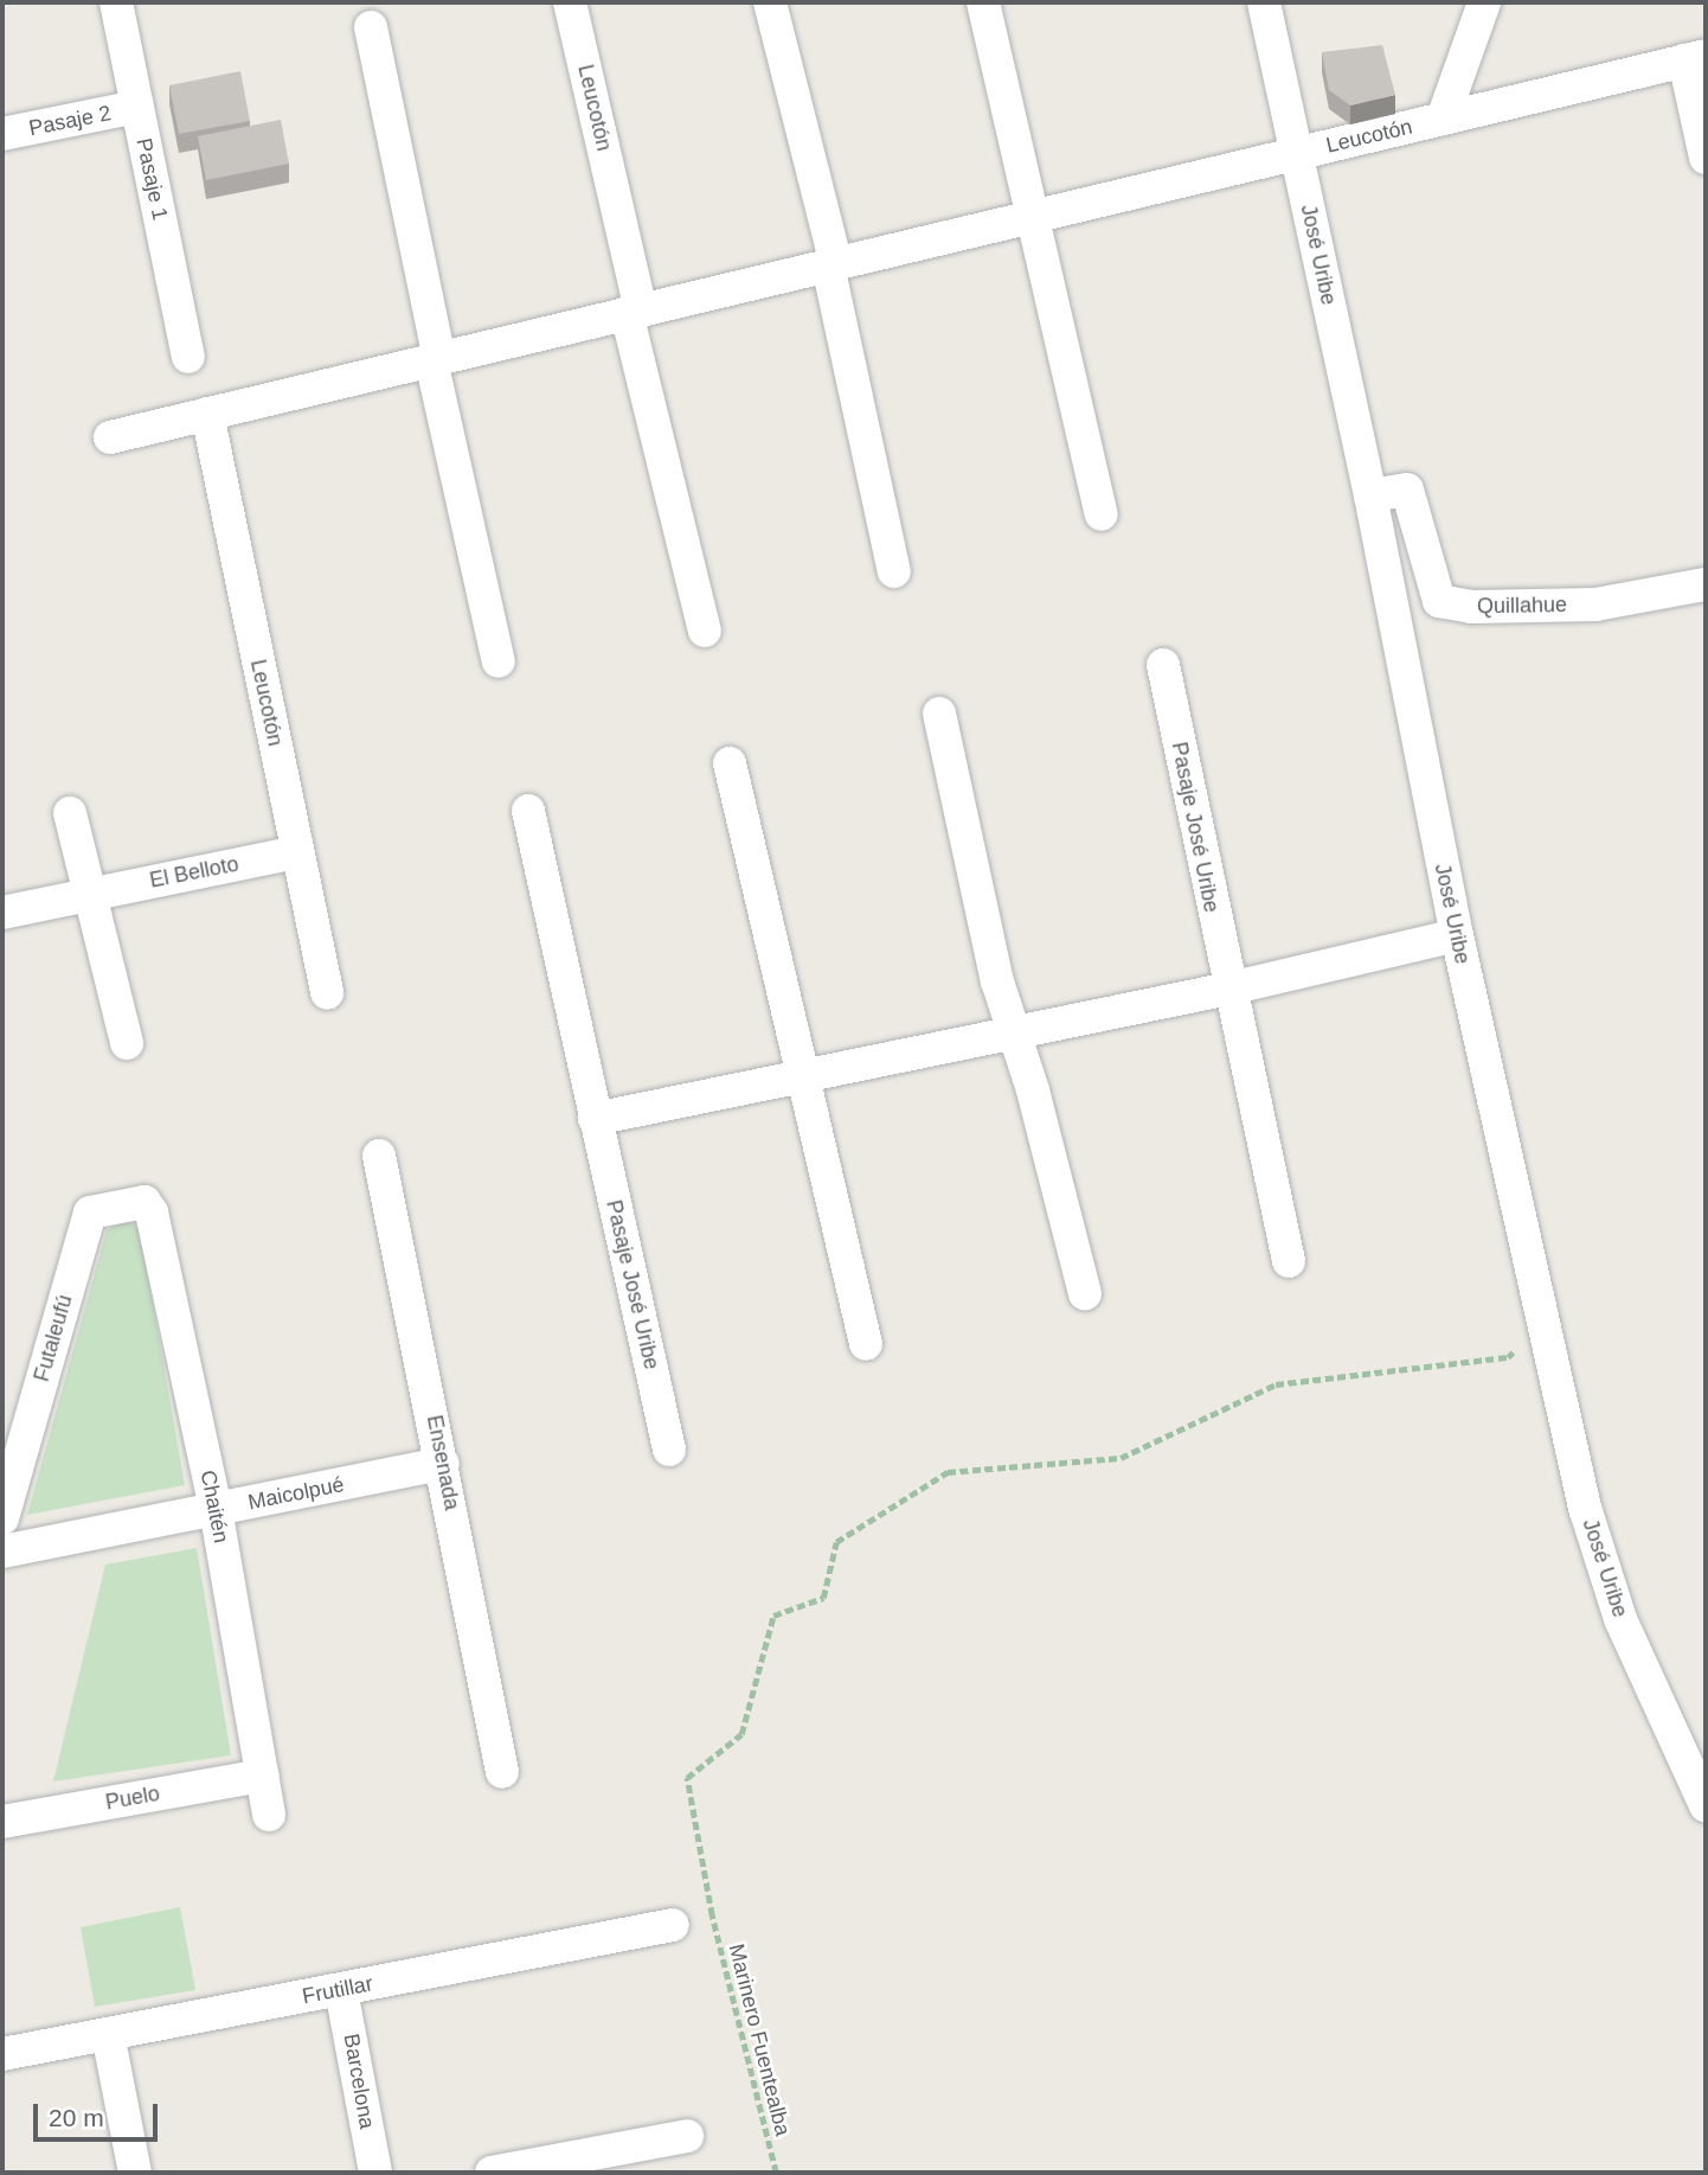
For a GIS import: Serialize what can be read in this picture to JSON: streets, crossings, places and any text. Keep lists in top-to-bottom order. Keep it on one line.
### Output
{"streets":{"street":["Leucotón","Pasaje 2","Pasaje 1","José Uribe","Quillahue","Pasaje José Uribe","El Belloto","Futaleufú","Ensenada","Maicolpué","Chaitén","Puelo","Frutillar","Barcelona"],"path":["Marinero Fuentealba"]},"crossings":[["Leucotón","José Uribe"],["Leucotón","El Belloto"],["Pasaje 2","Pasaje 1"],["José Uribe","Quillahue"],["José Uribe","Marinero Fuentealba"],["Futaleufú","Chaitén"],["Ensenada","Maicolpué"],["Maicolpué","Chaitén"],["Chaitén","Puelo"],["Frutillar","Barcelona"]],"scale_bar":"20 m"}
